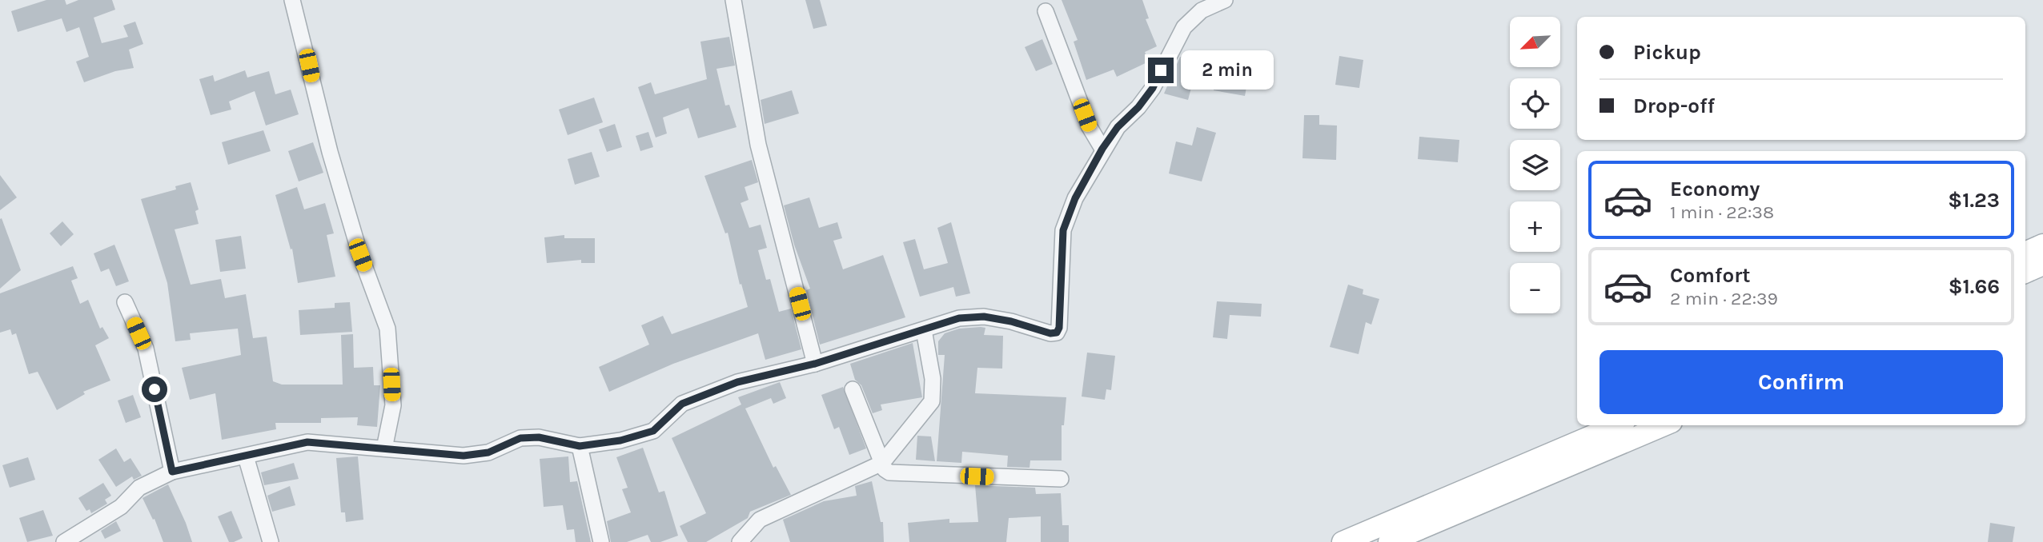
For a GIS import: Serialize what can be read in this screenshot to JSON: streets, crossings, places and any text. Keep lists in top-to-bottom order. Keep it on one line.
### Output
{"north":"bottom left","page":{"map_buttons":["+","−"],"banner":["Pickup","Drop-off"],"bubble":"2 min","list":[{"name":"Economy","note":"1 min · 22:38","value":"$1.23"},{"name":"Comfort","note":"2 min · 22:39","value":"$1.66"}],"buttons":"Confirm"}}
